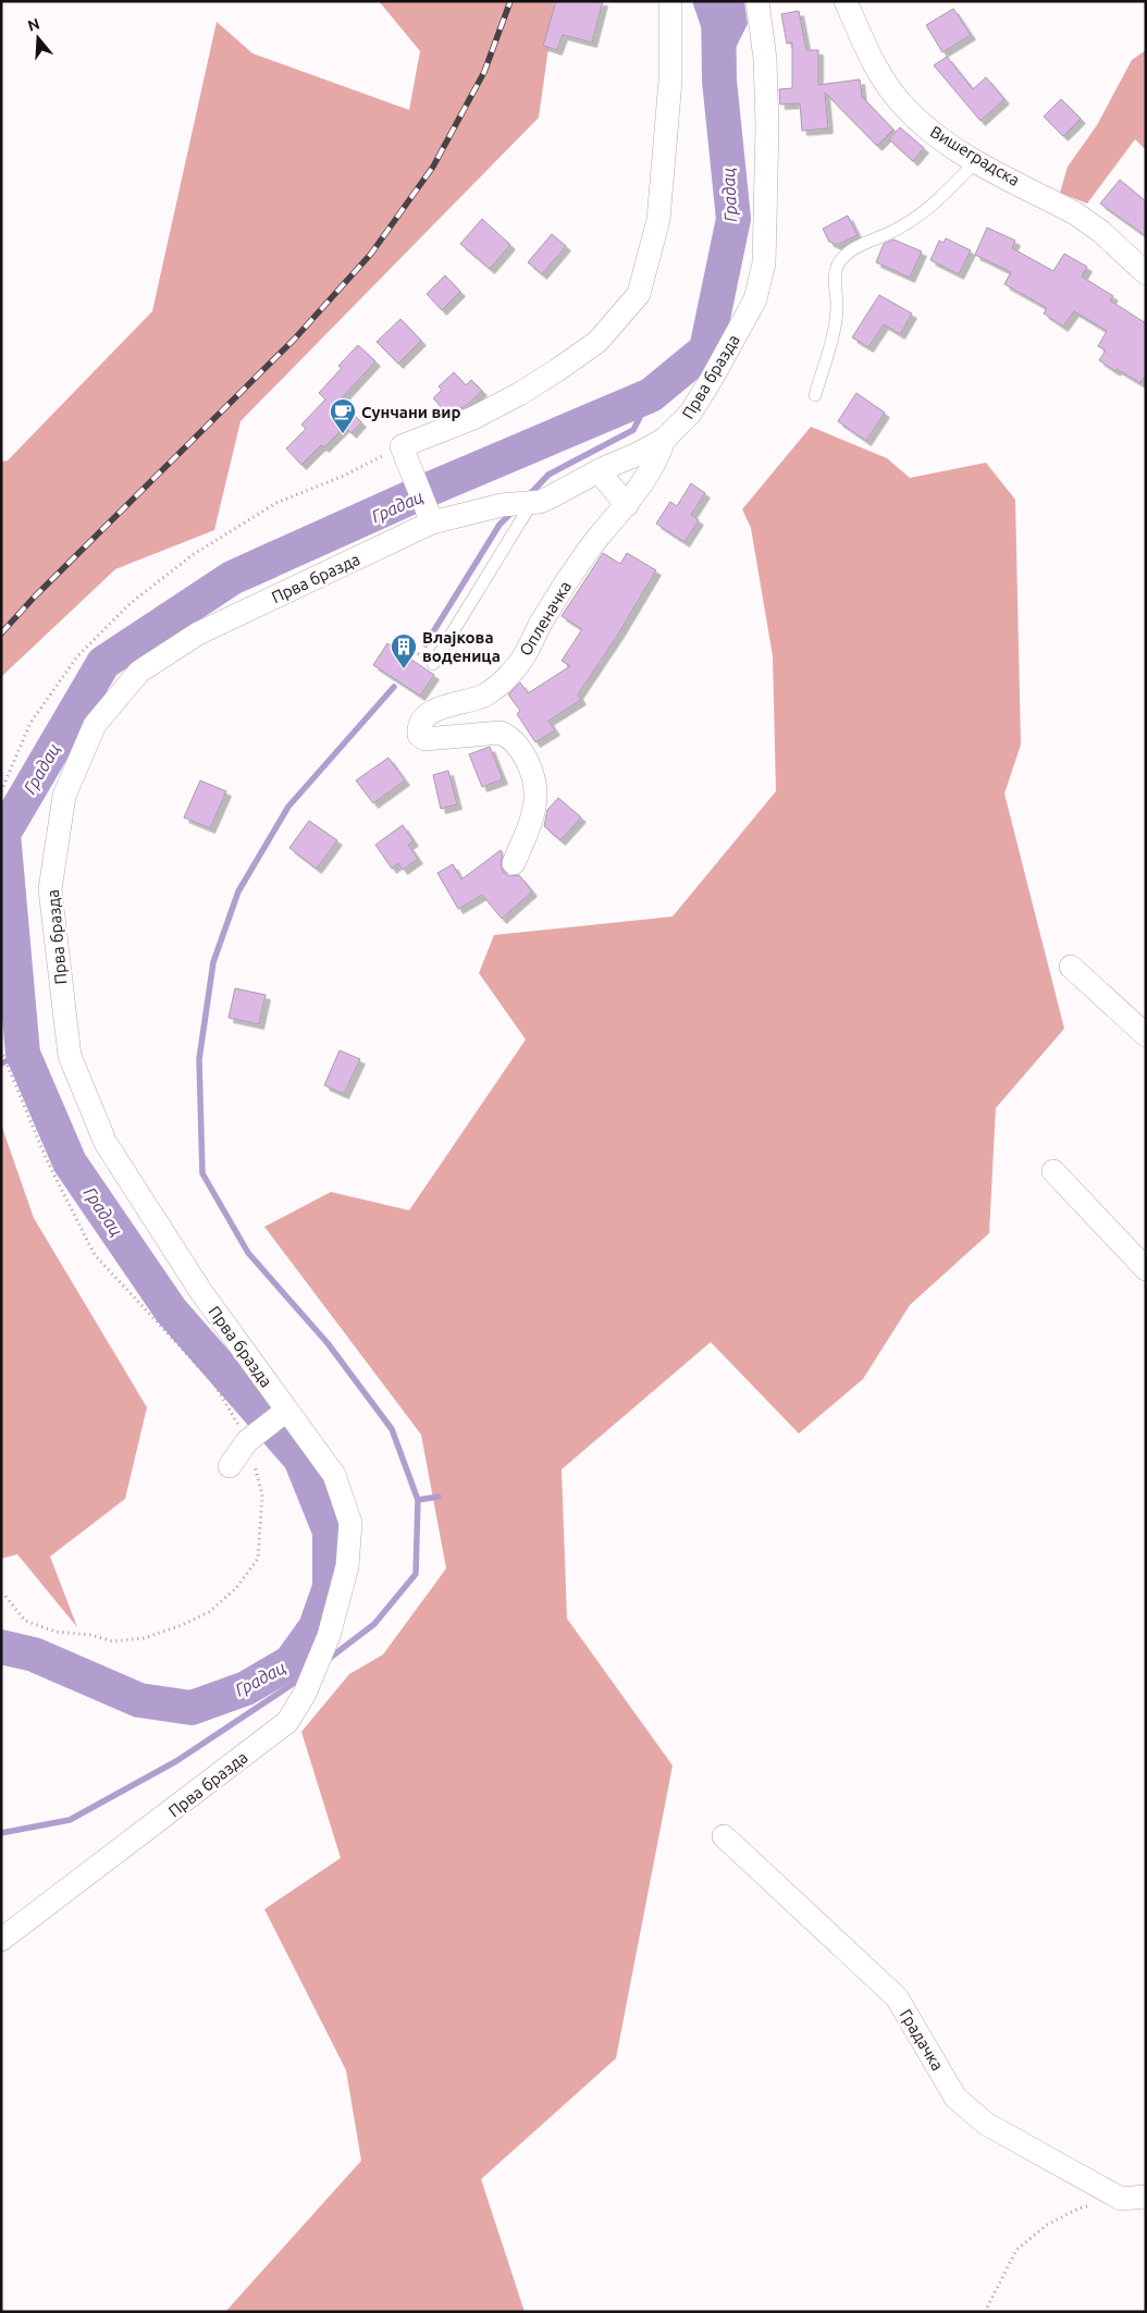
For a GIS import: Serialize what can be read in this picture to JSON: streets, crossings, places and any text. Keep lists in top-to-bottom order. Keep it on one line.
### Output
{"streets":{"street":["Вишеградска","Прва бразда","Опленачка","Градачка"]},"crossings":[["Прва бразда","Опленачка"]],"water":["Градац"],"places":{"cafe":["Сунчани вир"],"building":["Влајкова воденица"]},"north":"top"}
